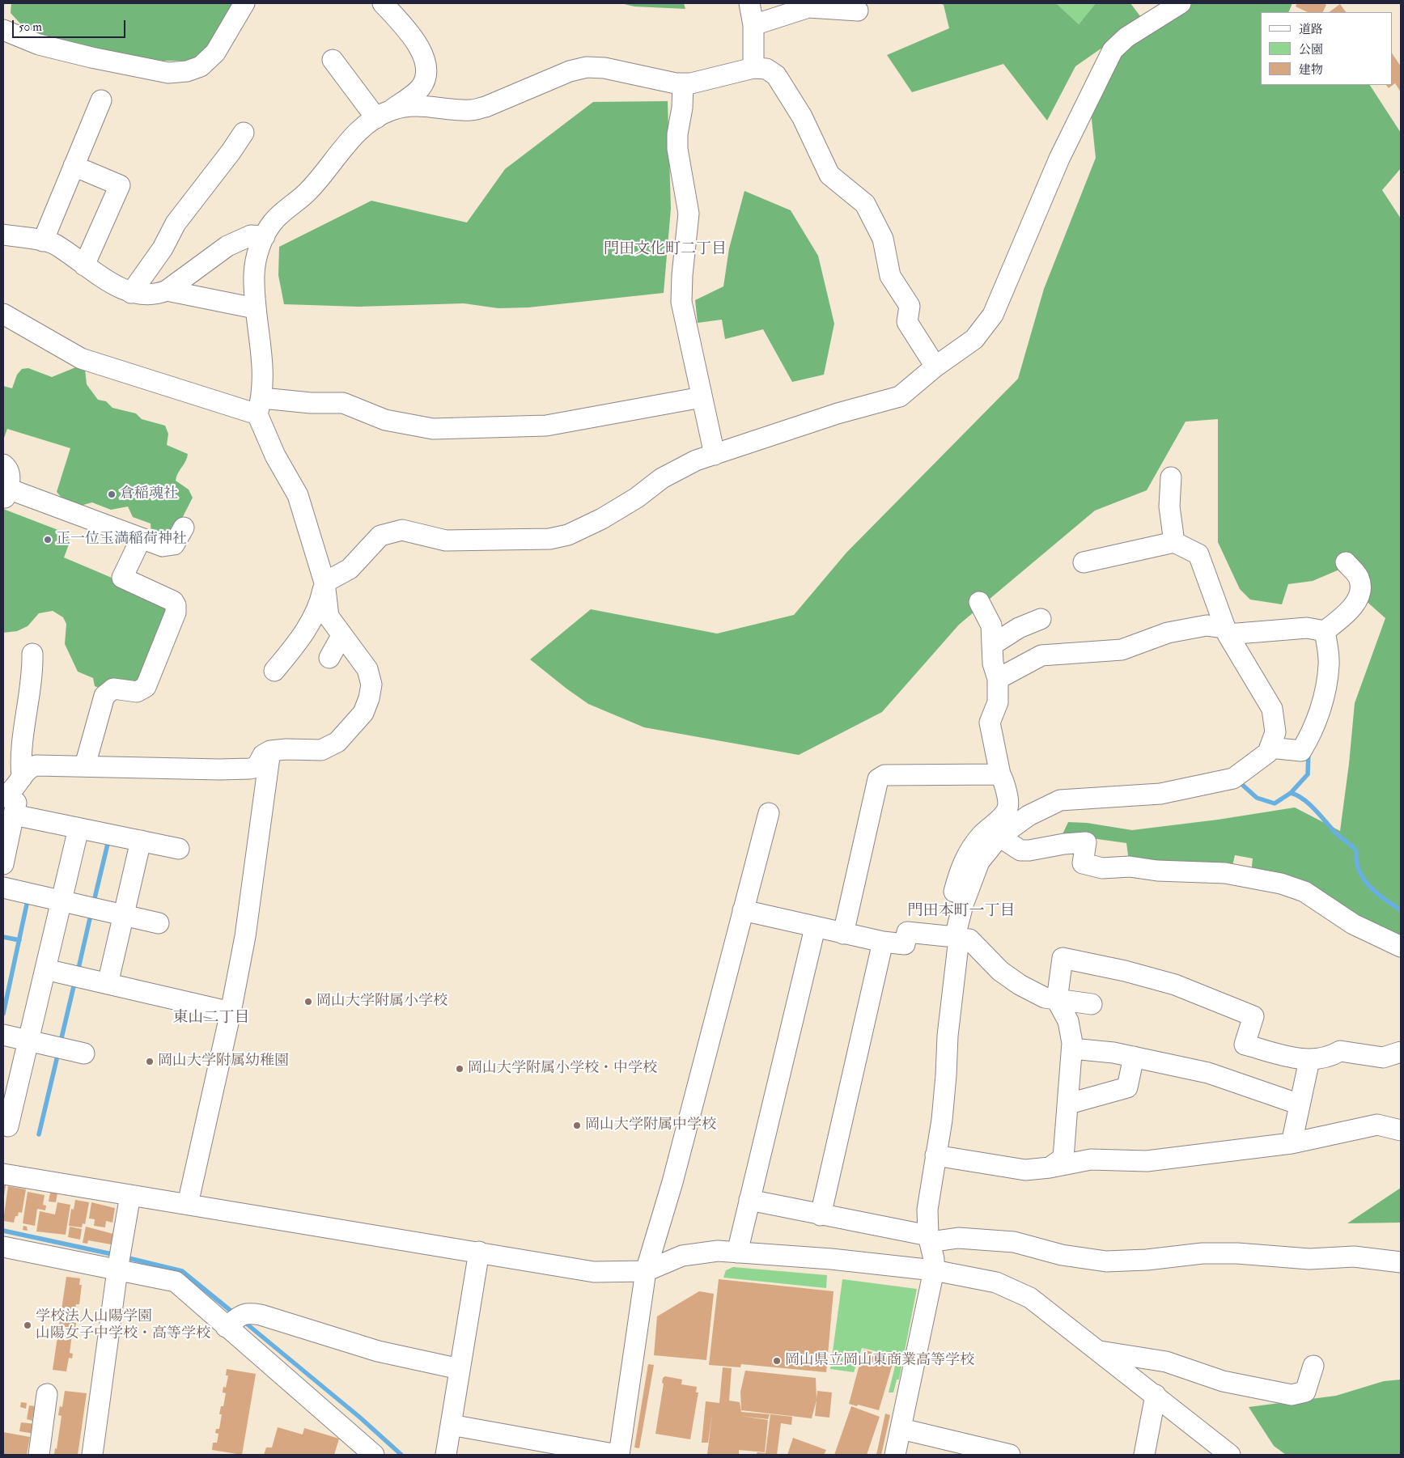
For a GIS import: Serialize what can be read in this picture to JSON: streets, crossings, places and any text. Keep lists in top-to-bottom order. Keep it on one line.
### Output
{"districts":["門田文化町二丁目","門田本町一丁目","東山二丁目"],"places":["倉稲魂社","正一位玉満稲荷神社","岡山大学附属小学校","岡山大学附属幼稚園","岡山大学附属小学校・中学校","岡山大学附属中学校","学校法人山陽学園 山陽女子中学校・高等学校","岡山県立岡山東商業高等学校"],"legend":["道路","公園","建物"],"scale_bar":"50 m"}
